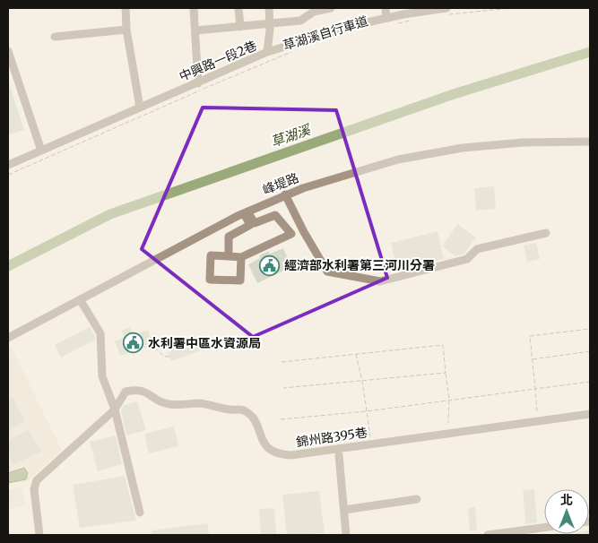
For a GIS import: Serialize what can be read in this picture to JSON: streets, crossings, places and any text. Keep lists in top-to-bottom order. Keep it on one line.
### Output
{"streets":{"street":["中興路一段2巷","峰堤路","錦州路395巷"],"path":["草湖溪自行車道"]},"water":["草湖溪"],"places":{"public building":["經濟部水利署第三河川分署","水利署中區水資源局"]},"north":"top"}
